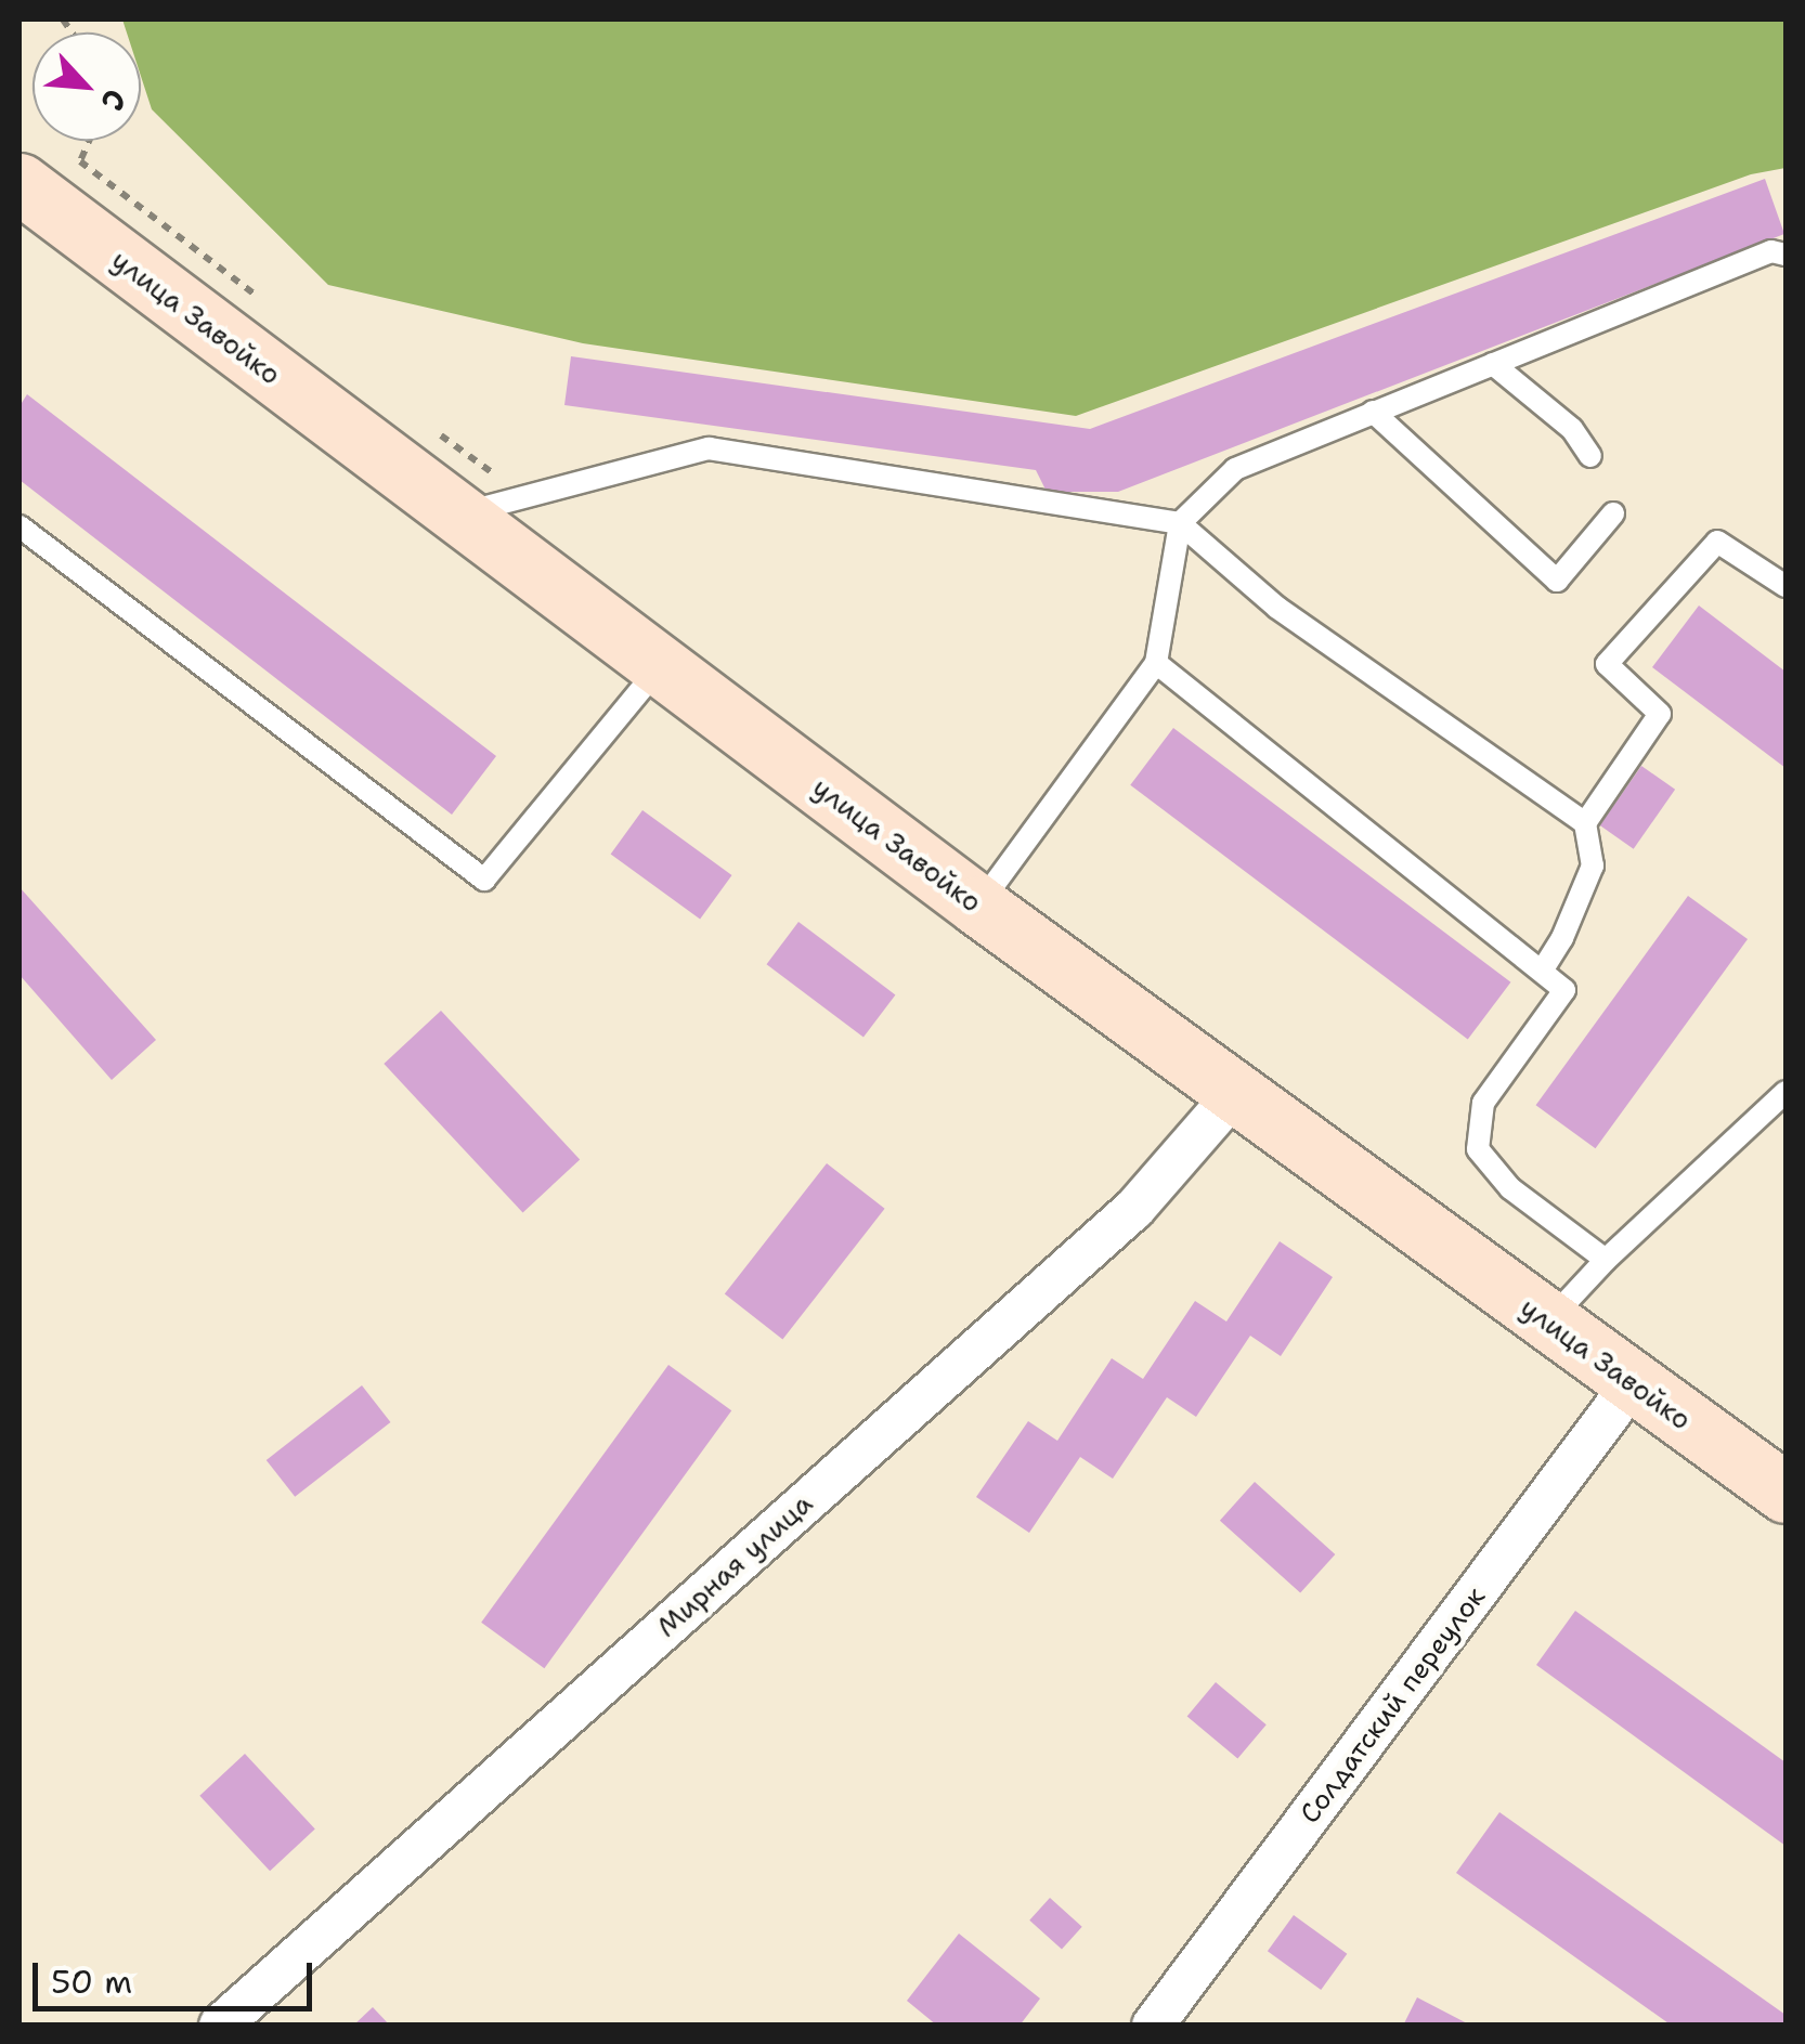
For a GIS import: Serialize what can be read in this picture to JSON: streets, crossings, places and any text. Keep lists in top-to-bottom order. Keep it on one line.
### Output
{"streets":{"main road":["улица Завойко"],"street":["Мирная улица","Солдатский переулок"]},"crossings":[["улица Завойко","Мирная улица"],["улица Завойко","Солдатский переулок"]],"scale_bar":"50 m","north":"bottom right"}
